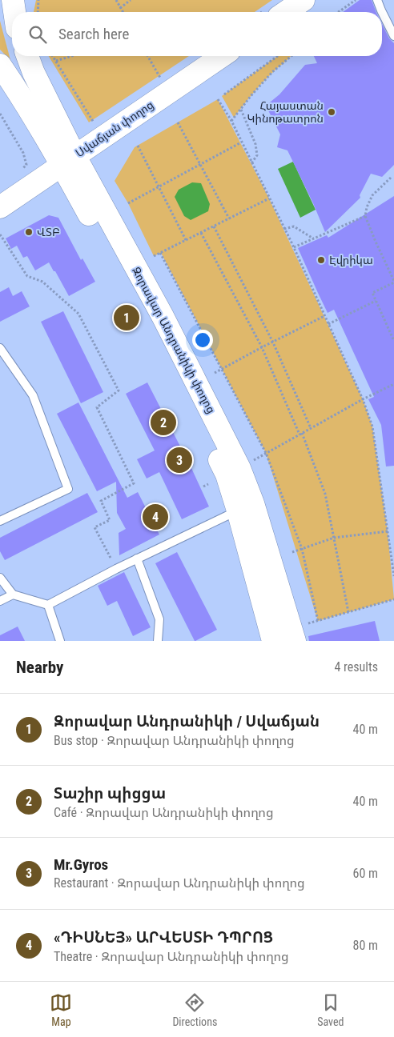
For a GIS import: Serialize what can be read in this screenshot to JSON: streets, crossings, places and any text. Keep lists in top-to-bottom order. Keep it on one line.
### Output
{"streets":{"main road":["Սվաճյան փողոց","Զորավար Անդրանիկի փողոց"]},"crossings":[["Սվաճյան փողոց","Զորավար Անդրանիկի փողոց"]],"places":["Հայաստան Կինոթատրոն","ՎՏԲ","Էվրիկա"],"page":{"search":"Search here","pins":["1","2","3","4"],"heading":["Nearby","4 results"],"list":[{"mark":"1","name":"Զորավար Անդրանիկի / Սվաճյան","note":"Bus stop · Զորավար Անդրանիկի փողոց","value":"40 m"},{"mark":"2","name":"Տաշիր պիցցա","note":"Café · Զորավար Անդրանիկի փողոց","value":"40 m"},{"mark":"3","name":"Mr.Gyros","note":"Restaurant · Զորավար Անդրանիկի փողոց","value":"60 m"},{"mark":"4","name":"«ԴԻՍՆԵՅ» ԱՐՎԵՍՏԻ ԴՊՐՈՑ","note":"Theatre · Զորավար Անդրանիկի փողոց","value":"80 m"}],"nav":["Map","Directions","Saved"]}}
